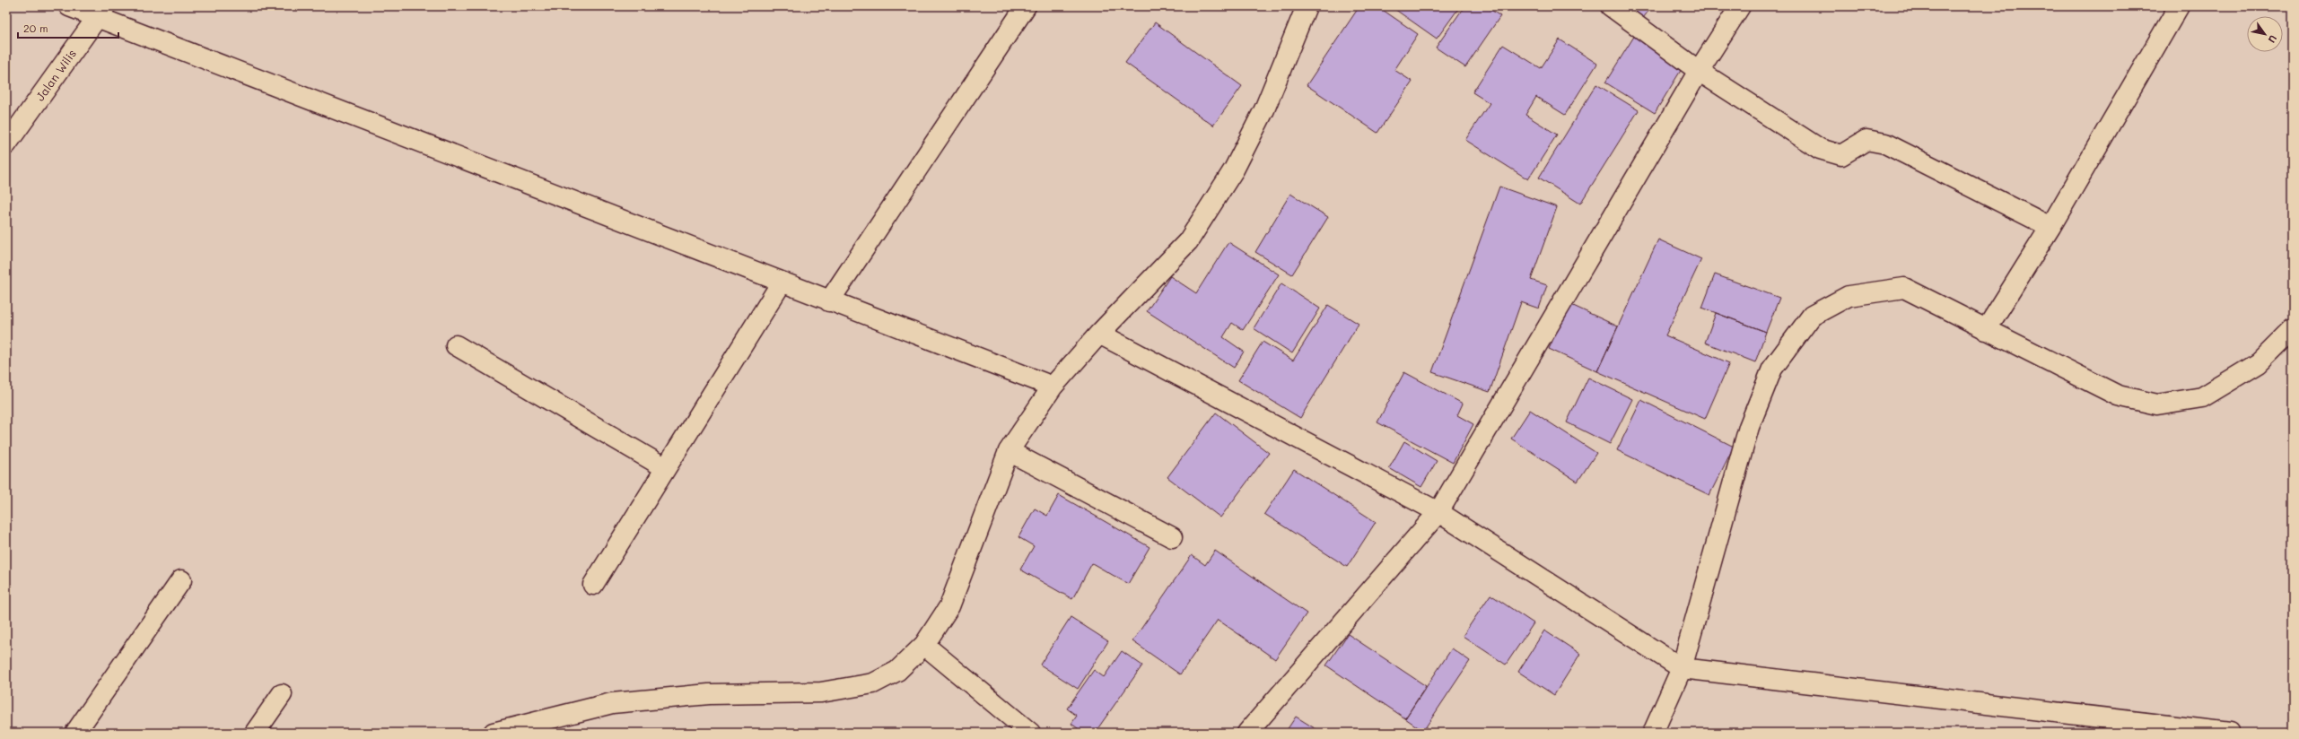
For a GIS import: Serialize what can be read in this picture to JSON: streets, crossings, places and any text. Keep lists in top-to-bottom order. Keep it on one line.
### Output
{"streets":{"street":["Jalan Wilis"]},"scale_bar":"20 m","north":"bottom right"}
